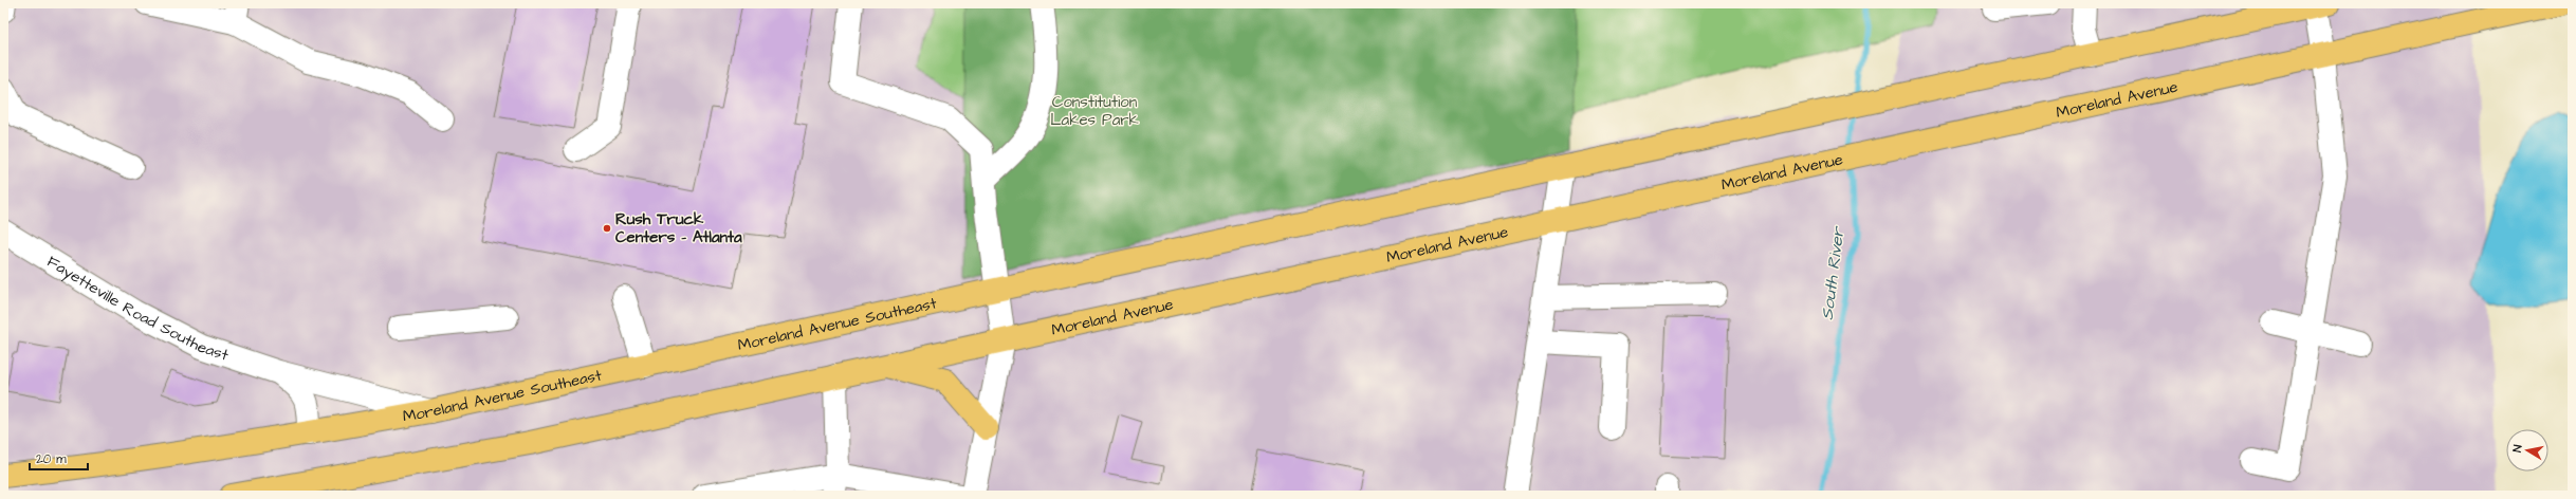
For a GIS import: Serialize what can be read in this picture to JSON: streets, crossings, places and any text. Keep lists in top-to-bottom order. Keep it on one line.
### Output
{"streets":{"highway":["Moreland Avenue","Moreland Avenue Southeast"],"street":["Fayetteville Road Southeast"]},"crossings":[["Fayetteville Road Southeast","Moreland Avenue Southeast"]],"water":["South River"],"parks":["Constitution Lakes Park"],"places":["Rush Truck Centers – Atlanta"],"scale_bar":"20 m","north":"left"}
